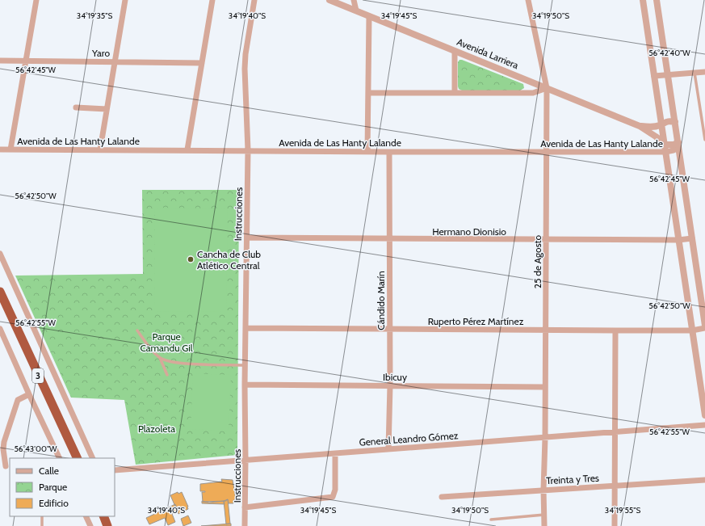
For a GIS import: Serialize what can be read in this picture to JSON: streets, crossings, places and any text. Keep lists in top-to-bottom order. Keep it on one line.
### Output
{"streets":{"highway":["3"],"street":["Yaro","Avenida Larriera","Avenida de Las Hanty Lalande","Instrucciones","Hermano Dionisio","25 de Agosto","Cándido Marín","Ruperto Pérez Martínez","Ibicuy","General Leandro Gómez","Treinta y Tres"]},"crossings":[["Avenida Larriera","25 de Agosto"],["Avenida de Las Hanty Lalande","Instrucciones"],["Avenida de Las Hanty Lalande","25 de Agosto"],["Avenida de Las Hanty Lalande","Cándido Marín"],["Instrucciones","Hermano Dionisio"],["Instrucciones","Ruperto Pérez Martínez"],["Instrucciones","Ibicuy"],["Instrucciones","General Leandro Gómez"],["Hermano Dionisio","25 de Agosto"],["Hermano Dionisio","Cándido Marín"],["25 de Agosto","Ruperto Pérez Martínez"],["25 de Agosto","Ibicuy"],["25 de Agosto","General Leandro Gómez"],["25 de Agosto","Treinta y Tres"],["Cándido Marín","Ruperto Pérez Martínez"],["Cándido Marín","Ibicuy"],["Cándido Marín","General Leandro Gómez"]],"parks":["Parque Camandu Gil","Plazoleta"],"places":["Cancha de Club Atlético Central"],"legend":["Calle","Parque","Edificio"],"coordinates":["34°19'35\"S","34°19'40\"S","34°19'45\"S","34°19'50\"S","56°42'40\"W","56°42'45\"W","56°42'50\"W","56°42'55\"W","56°43'00\"W","34°19'55\"S"]}
